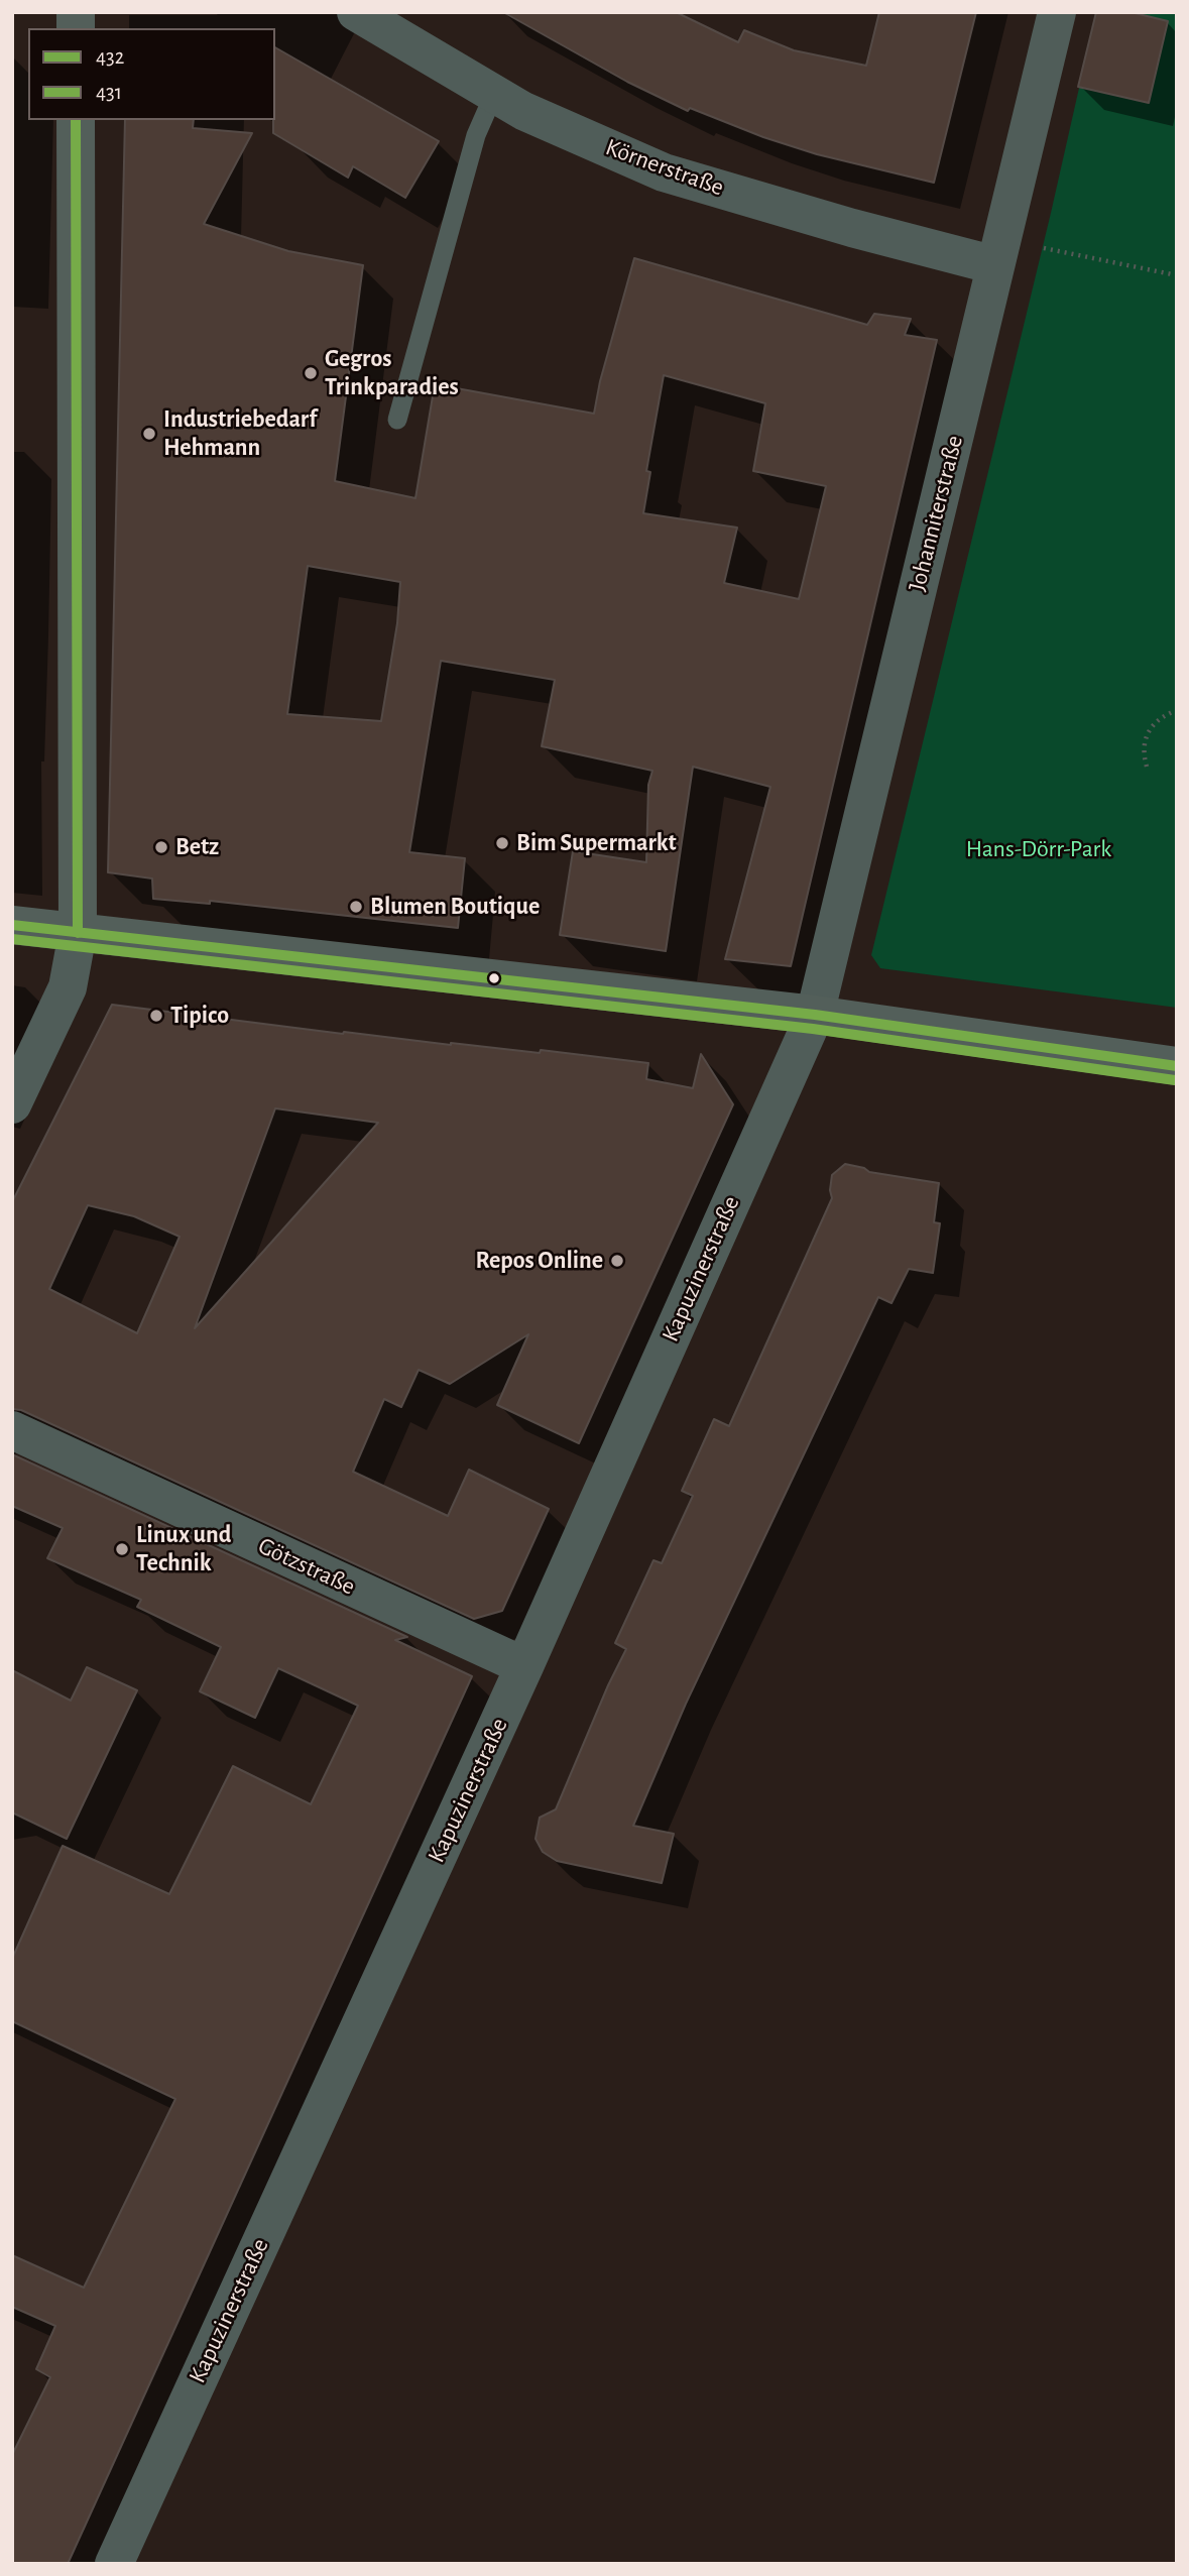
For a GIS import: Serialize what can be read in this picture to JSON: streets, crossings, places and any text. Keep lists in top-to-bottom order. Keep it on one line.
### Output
{"streets":{"street":["Körnerstraße","Johanniterstraße","Kapuzinerstraße","Götzstraße"]},"crossings":[["Körnerstraße","Johanniterstraße"],["Johanniterstraße","Kapuzinerstraße"],["Kapuzinerstraße","Götzstraße"]],"parks":["Hans-Dörr-Park"],"places":["Gegros Trinkparadies","Industriebedarf Hehmann","Bim Supermarkt","Betz","Blumen Boutique","Tipico","Repos Online","Linux und Technik"],"lines":["transit line 432","transit line 431"],"legend":["432","431"]}
